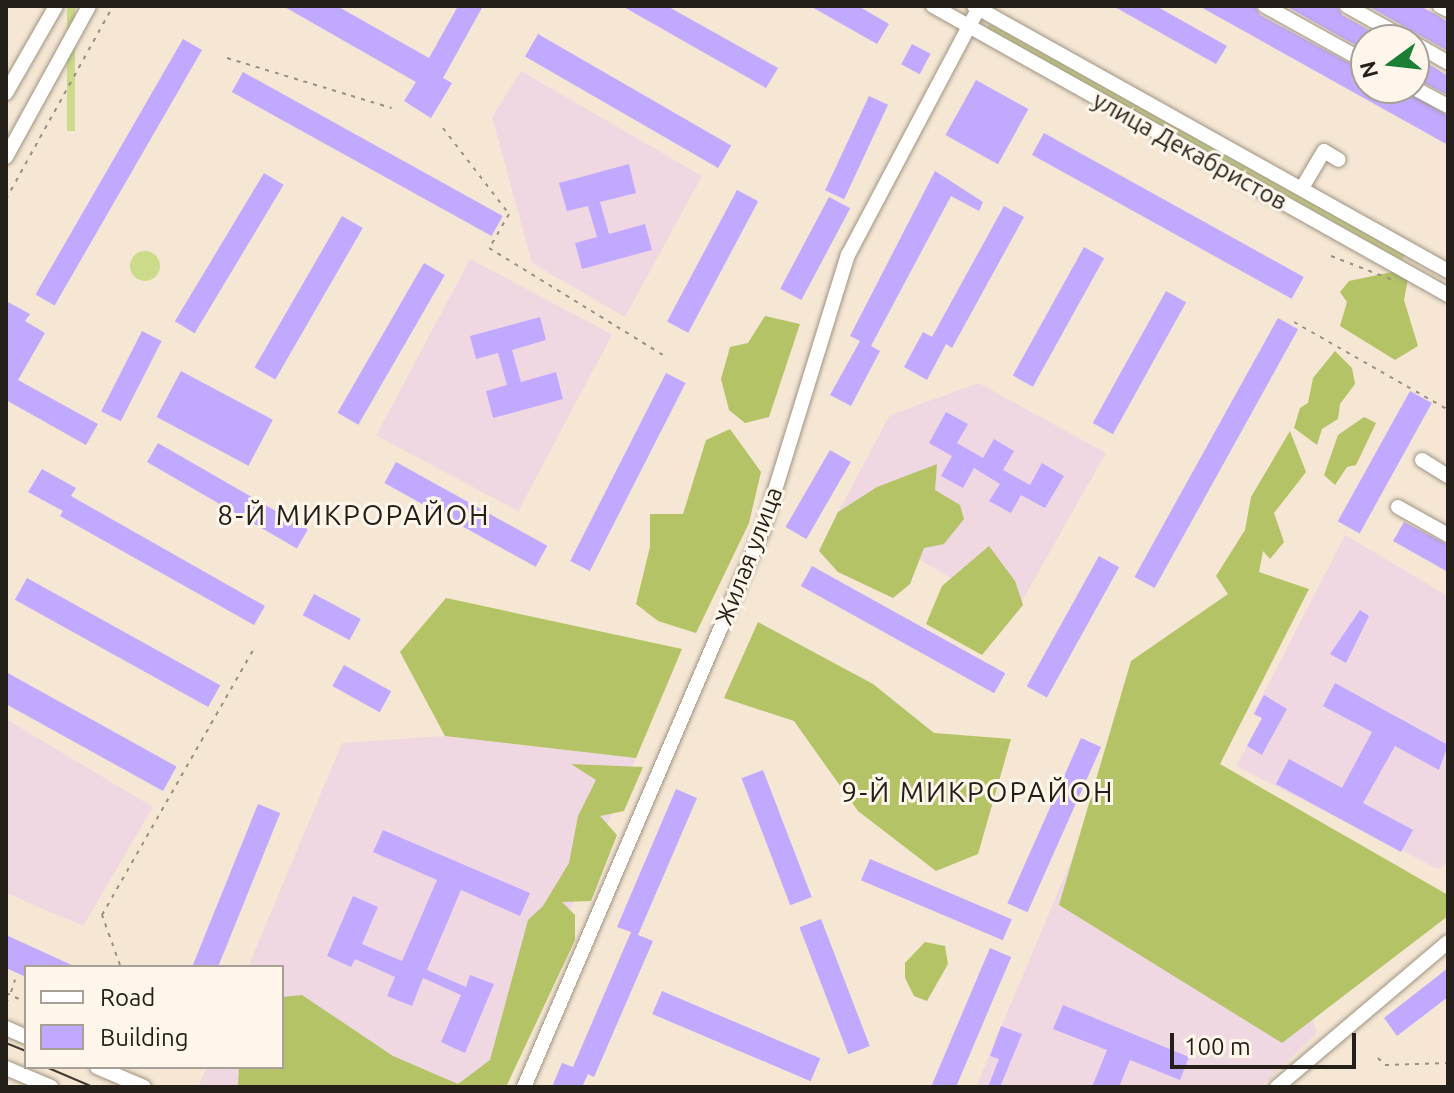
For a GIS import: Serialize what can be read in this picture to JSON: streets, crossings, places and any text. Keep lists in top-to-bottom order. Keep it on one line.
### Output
{"streets":{"street":["улица Декабристов","Жилая улица"]},"crossings":[["улица Декабристов","Жилая улица"]],"districts":["8-Й МИКРОРАЙОН","9-Й МИКРОРАЙОН"],"legend":["Road","Building"],"scale_bar":"100 m","north":"left"}
